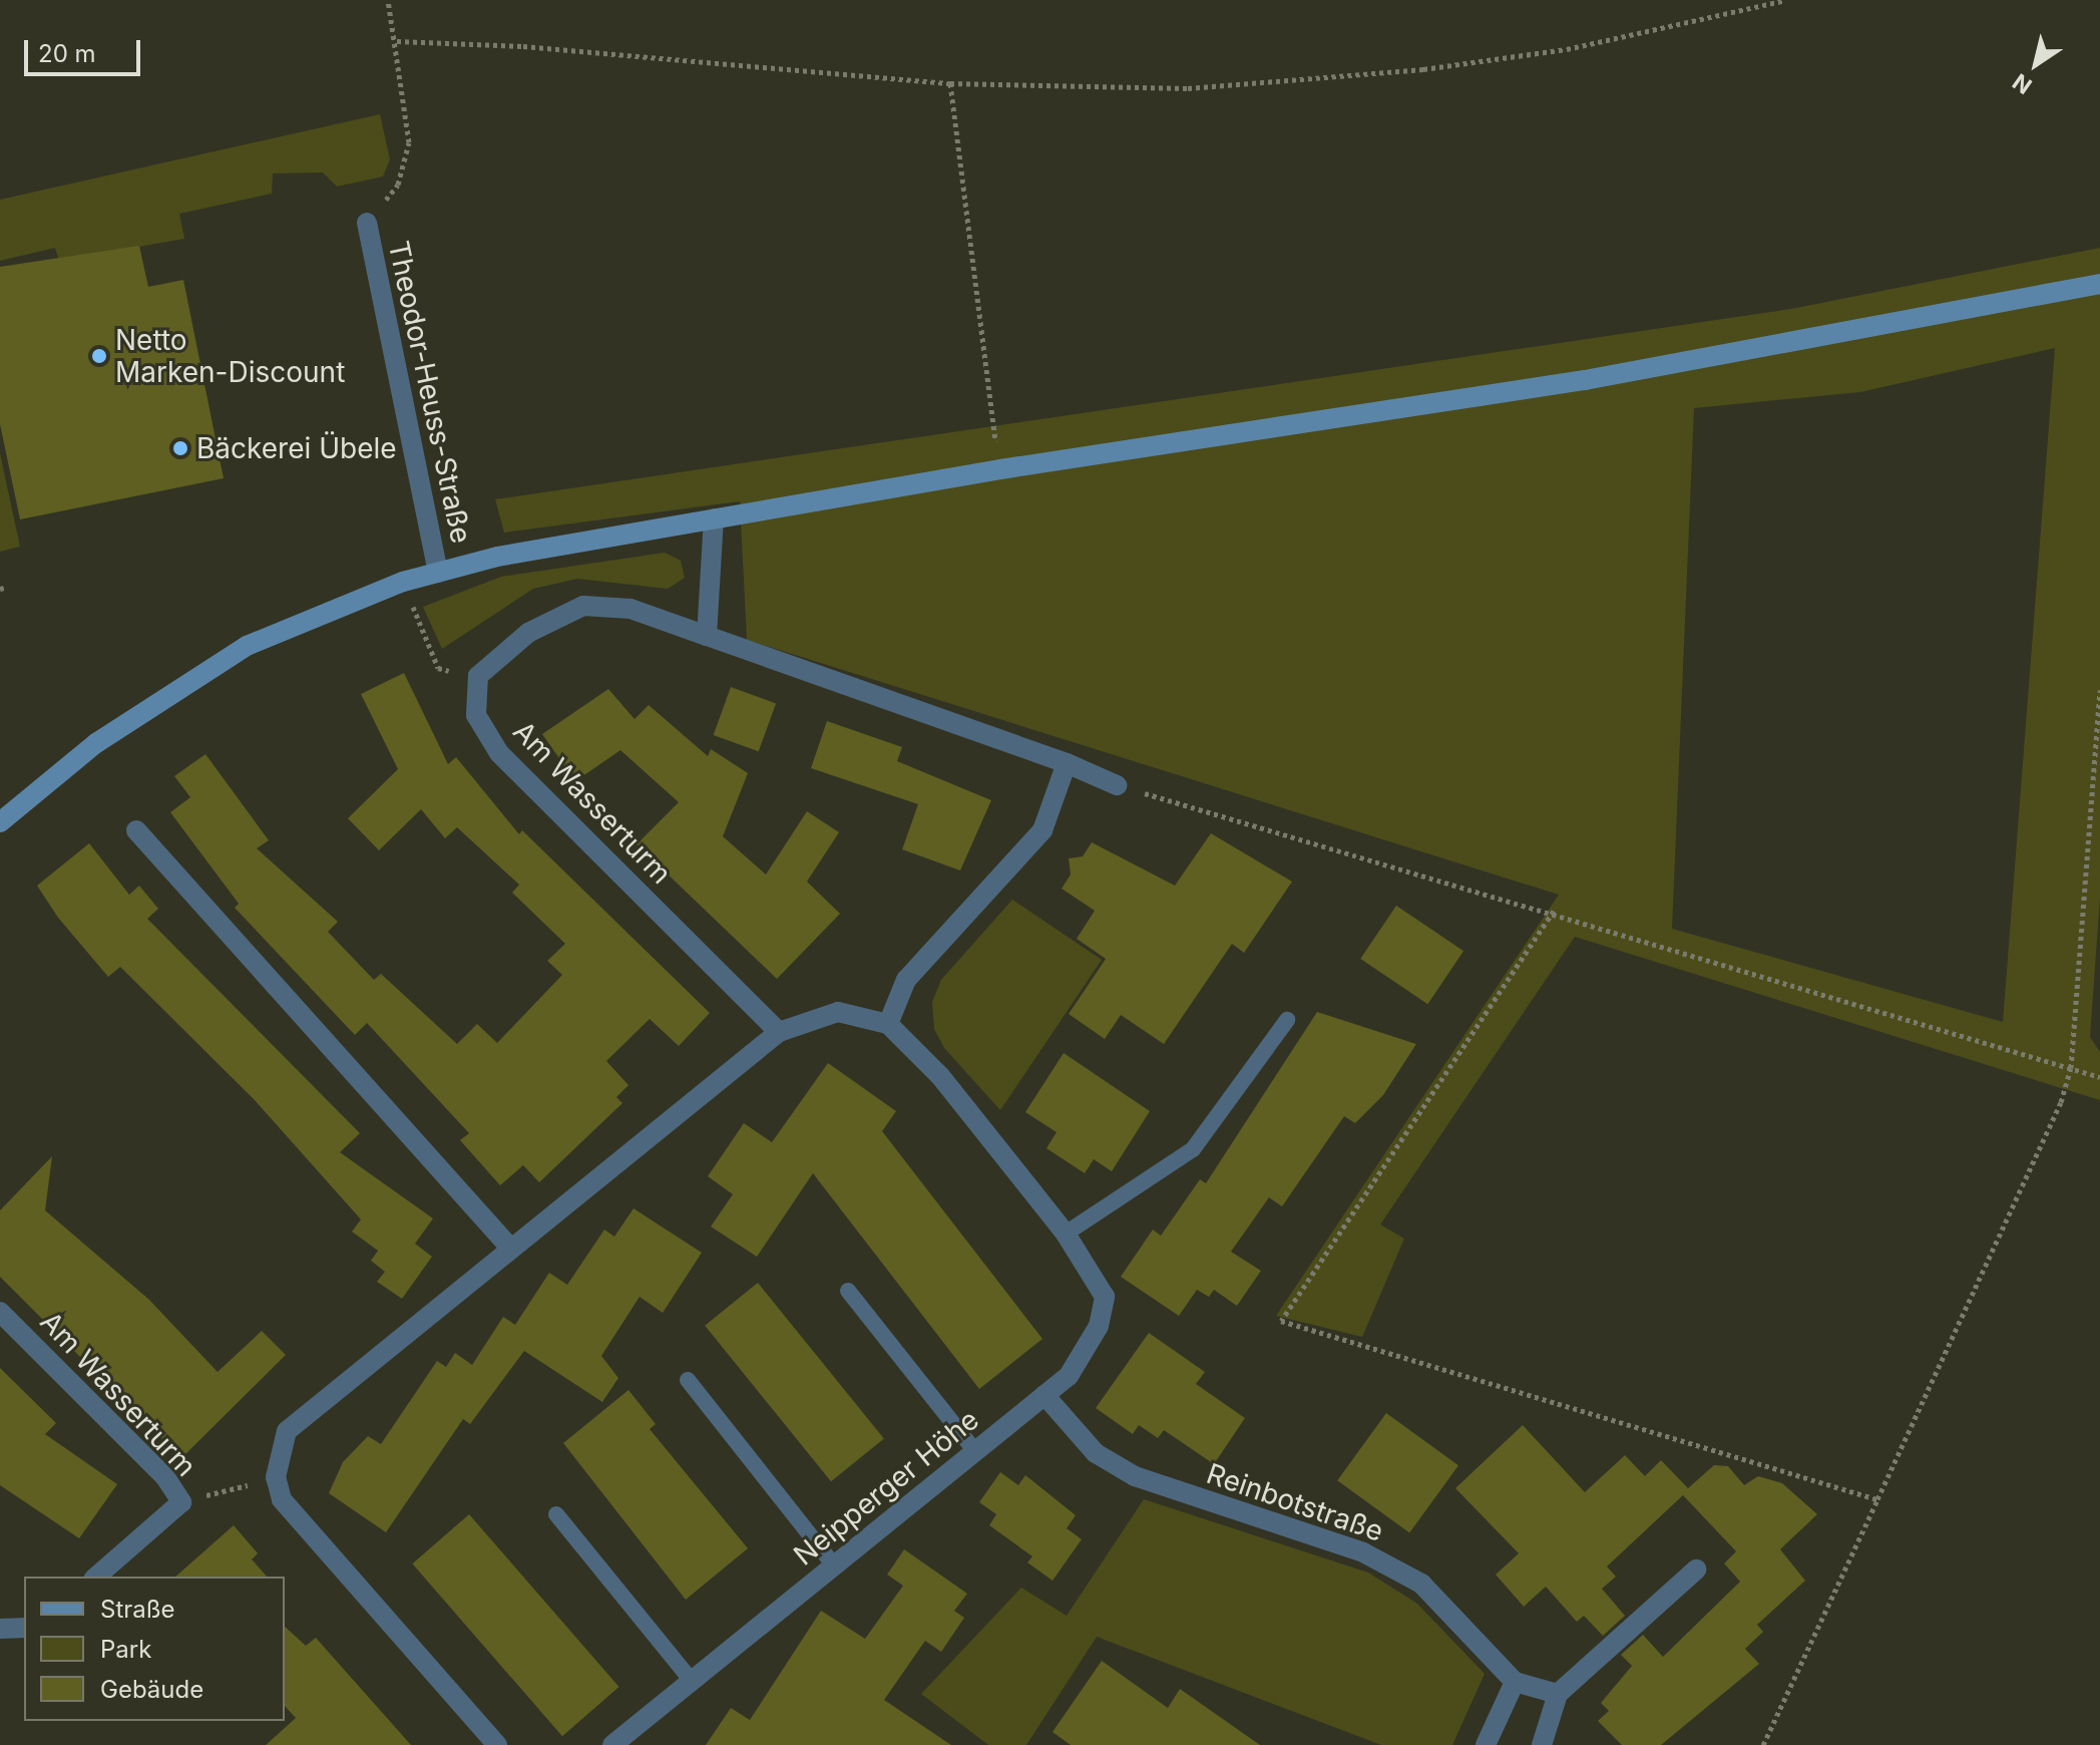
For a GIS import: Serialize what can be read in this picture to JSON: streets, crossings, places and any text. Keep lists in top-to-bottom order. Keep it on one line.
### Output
{"streets":{"main road":["Theodor-Heuss-Straße"],"street":["Am Wasserturm","Neipperger Höhe","Reinbotstraße"]},"crossings":[["Neipperger Höhe","Reinbotstraße"]],"places":["Netto Marken-Discount","Bäckerei Übele"],"legend":["Straße","Park","Gebäude"],"scale_bar":"20 m","north":"bottom left"}
